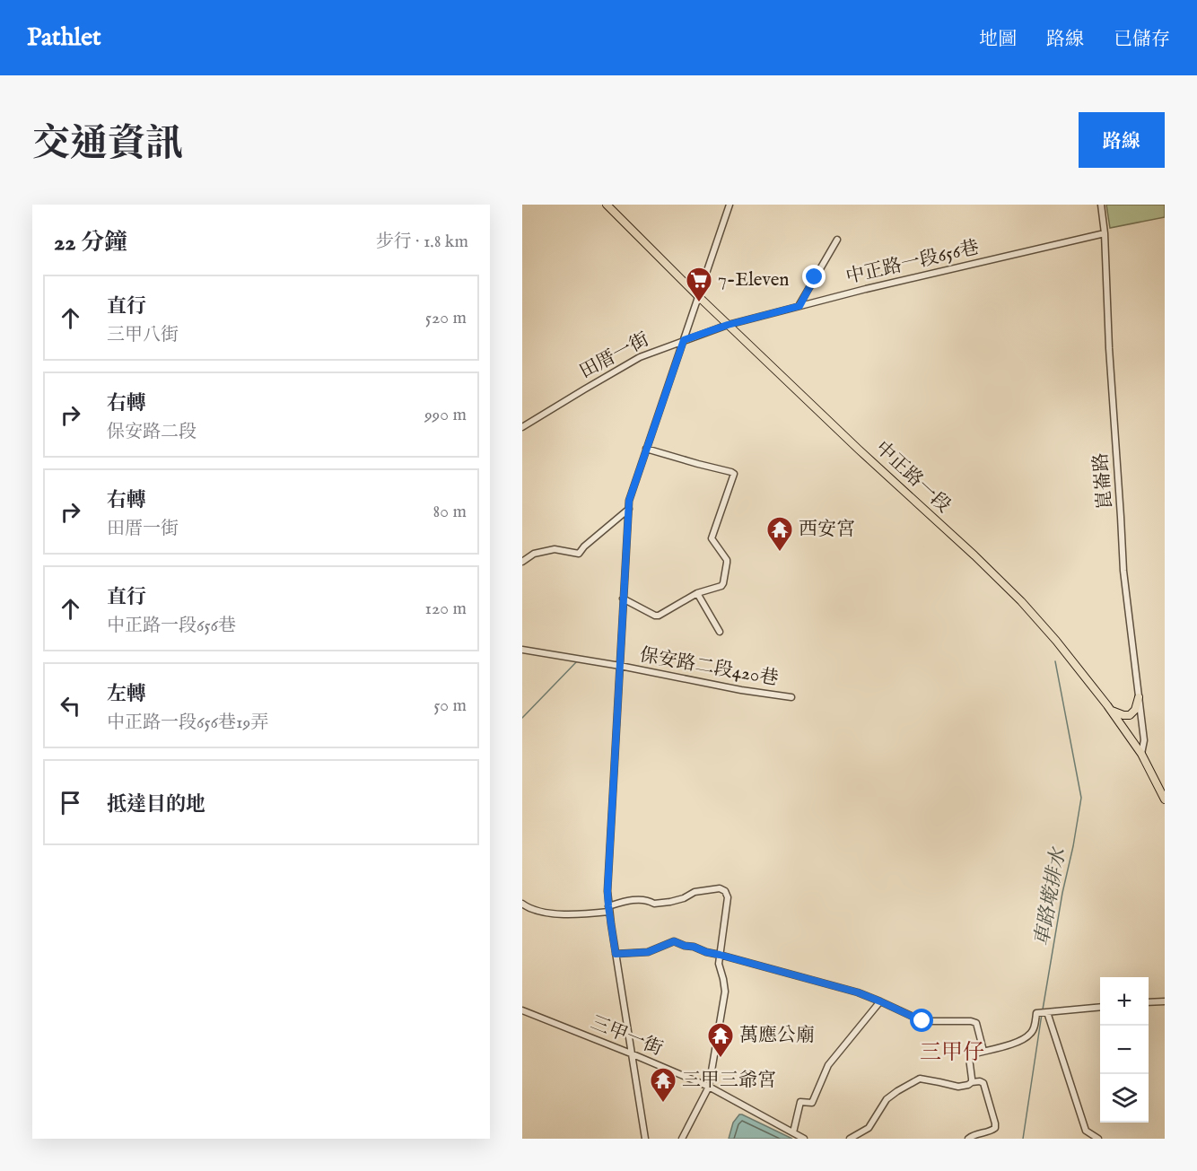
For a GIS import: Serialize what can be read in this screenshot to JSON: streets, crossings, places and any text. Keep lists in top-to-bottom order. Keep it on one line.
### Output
{"streets":{"main road":["中正路一段"],"street":["中正路一段656巷","田厝一街","崑崙路","保安路二段420巷","三甲一街"]},"crossings":[["中正路一段656巷","田厝一街"],["中正路一段656巷","中正路一段"],["中正路一段656巷","崑崙路"],["田厝一街","中正路一段"],["中正路一段","崑崙路"]],"districts":["三甲仔"],"water":["車路墘排水"],"places":{"supermarket":["7-Eleven"],"temple":["西安宮","萬應公廟","三甲三爺宮"]},"page":{"header":"Pathlet","nav":["地圖","路線","已儲存"],"title":"交通資訊","buttons":"路線","heading":["22 分鐘","步行 · 1.8 km"],"list":[["直行","三甲八街","520 m"],["右轉","保安路二段","990 m"],["右轉","田厝一街","80 m"],["直行","中正路一段656巷","120 m"],["左轉","中正路一段656巷19弄","50 m"],"抵達目的地"],"map_buttons":["+","−"]}}
